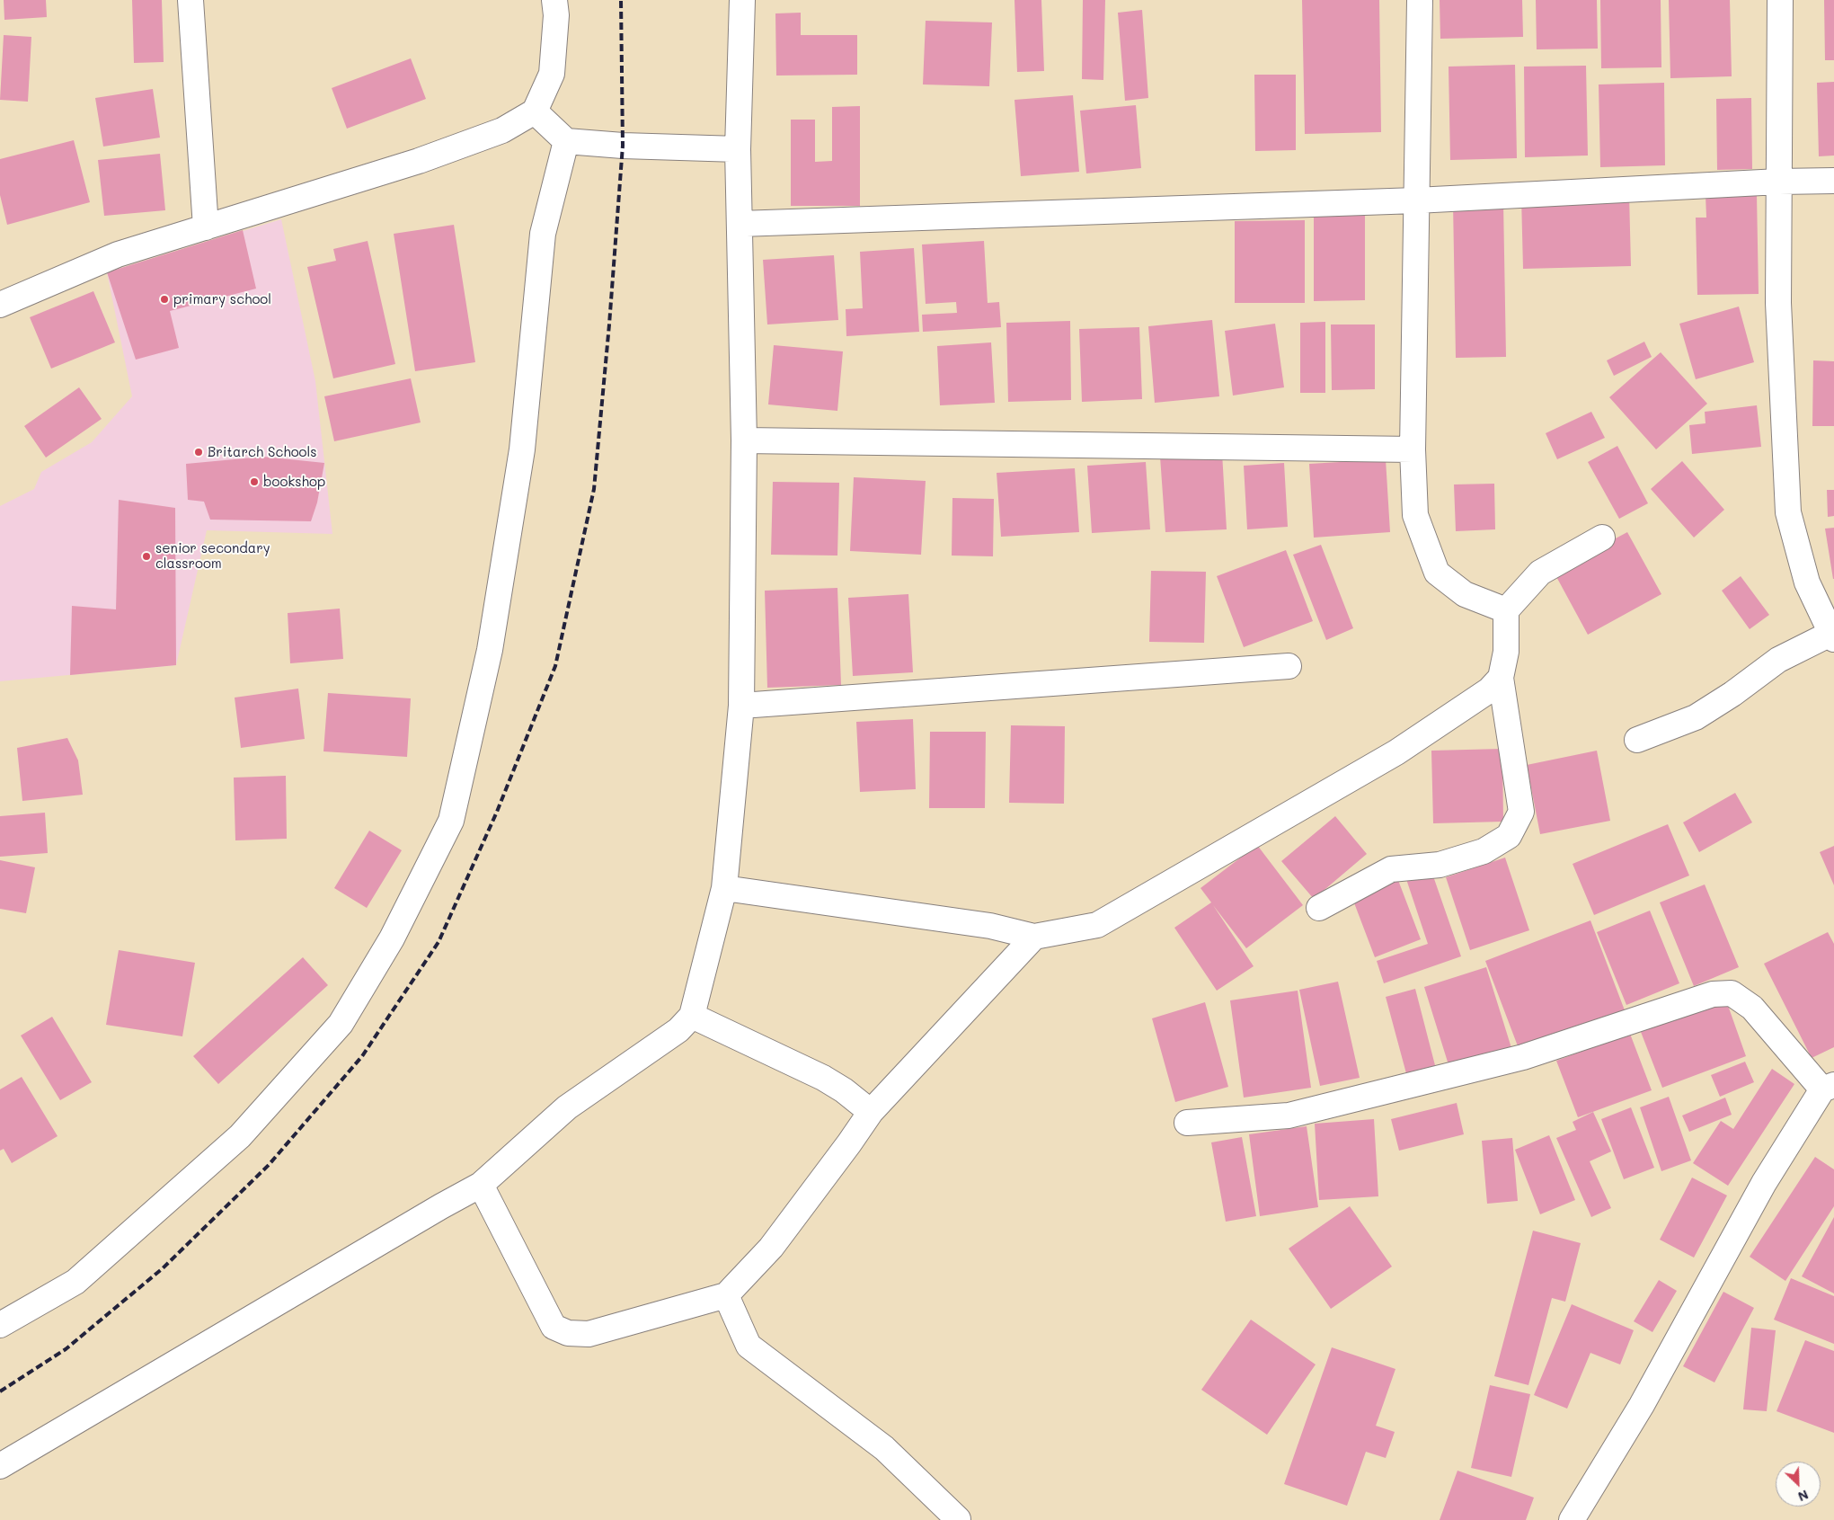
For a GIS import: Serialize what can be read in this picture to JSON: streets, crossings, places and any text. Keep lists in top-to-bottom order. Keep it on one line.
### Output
{"places":["primary school","Britarch Schools","bookshop","senior secondary classroom"],"north":"bottom right"}
